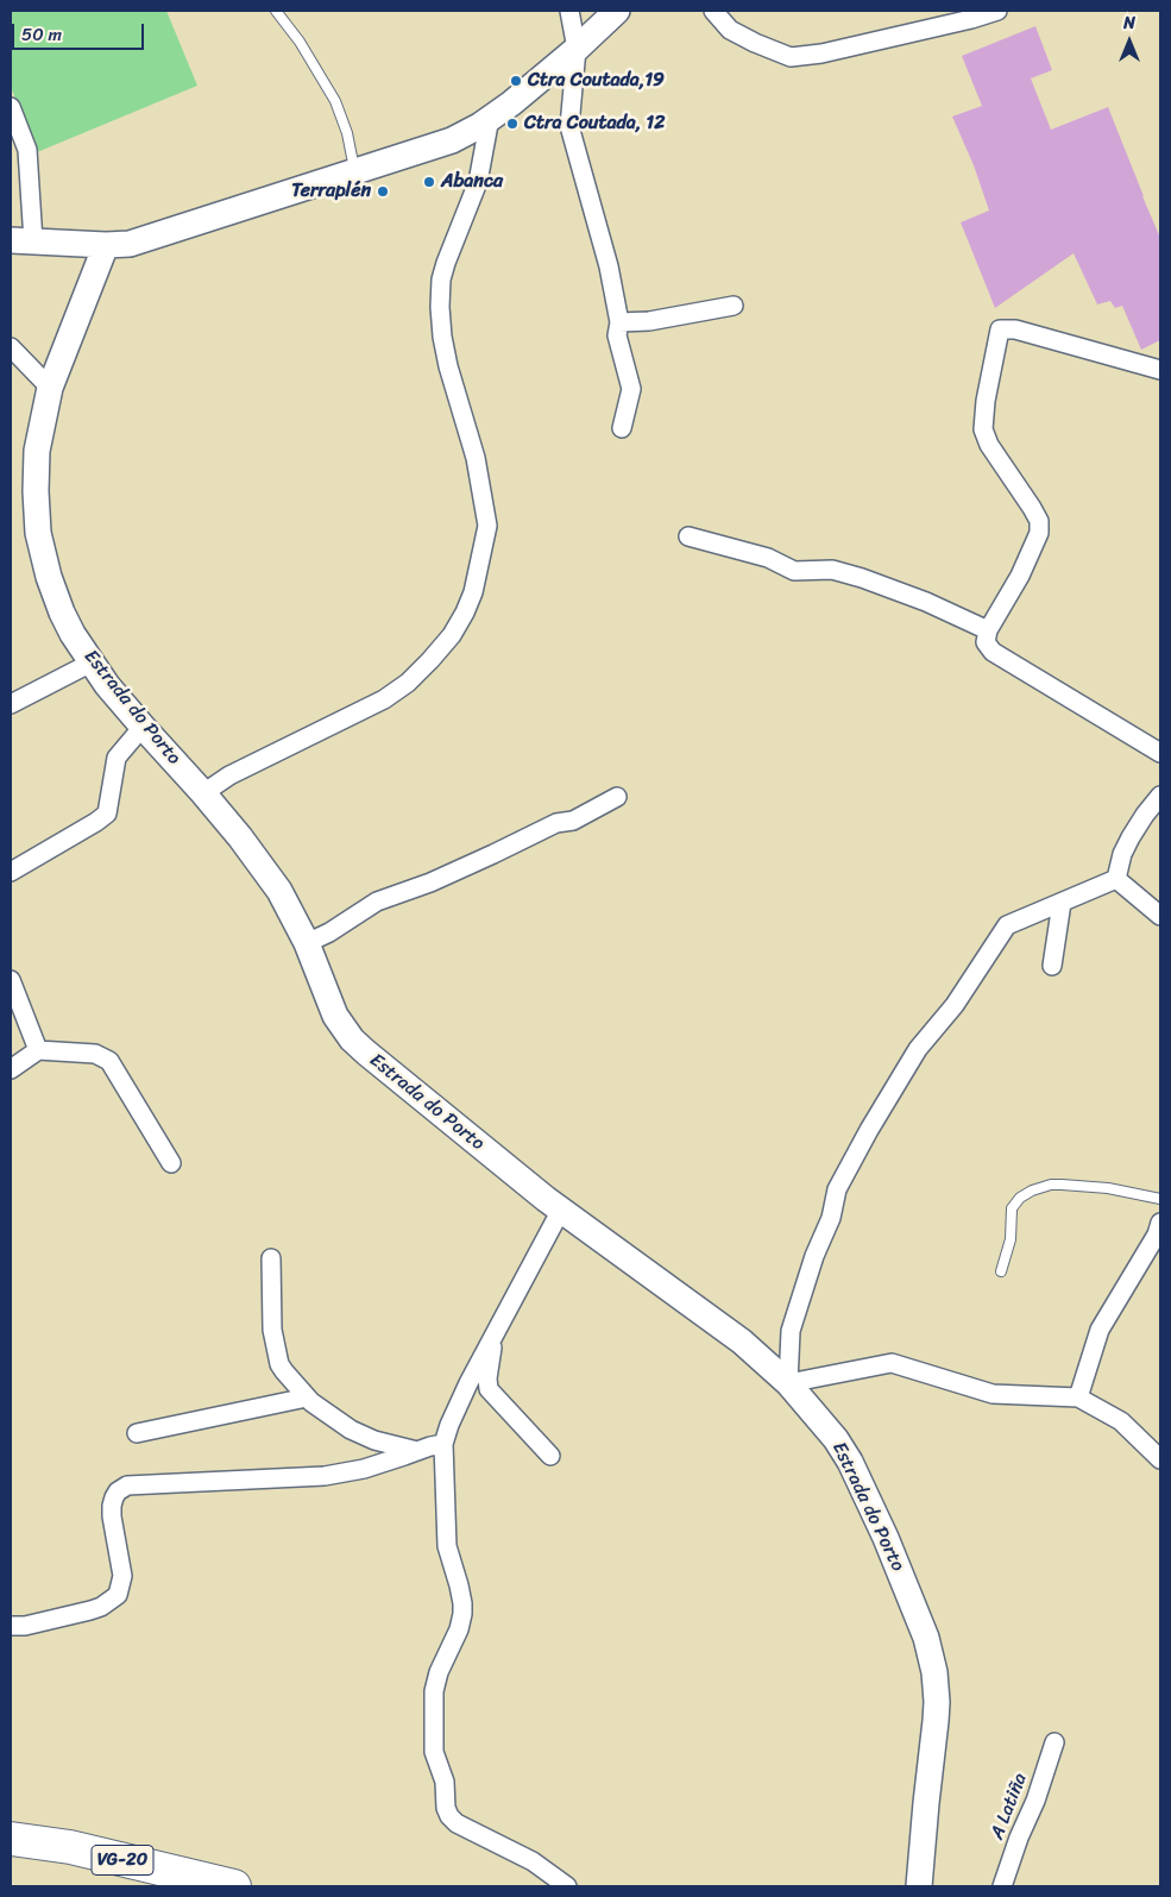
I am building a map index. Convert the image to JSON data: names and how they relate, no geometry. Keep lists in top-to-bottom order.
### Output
{
  "streets": {
    "highway": ["VG-20"],
    "street": ["Estrada do Porto", "A Latiña"]
  },
  "places": [
    "Ctra Coutada,19",
    "Ctra Coutada, 12",
    "Abanca",
    "Terraplén"
  ],
  "scale_bar": "50 m",
  "north": "top"
}
